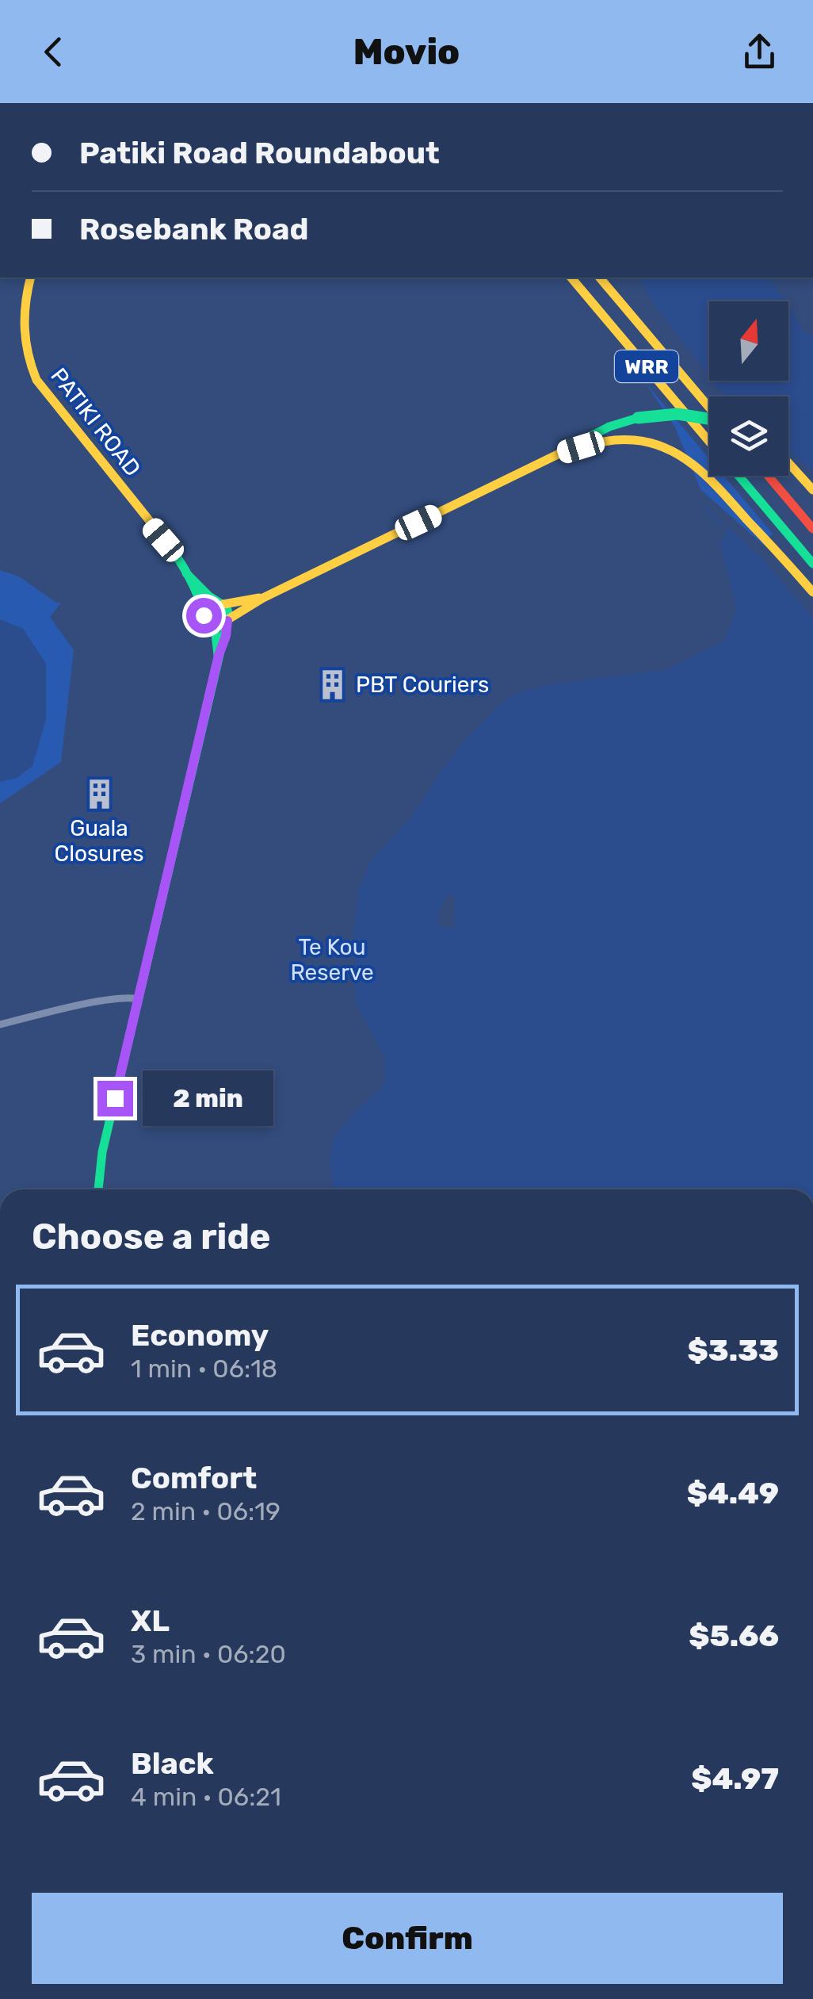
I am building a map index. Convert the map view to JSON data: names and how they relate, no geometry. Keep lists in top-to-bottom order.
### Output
{
  "streets": {
    "main road": ["WRR", "PATIKI ROAD"]
  },
  "parks": ["Te Kou Reserve"],
  "places": {
    "building": ["PBT Couriers", "Guala Closures"]
  },
  "north": "top",
  "page": {
    "header": "Movio",
    "banner": ["Patiki Road Roundabout", "Rosebank Road"],
    "bubble": "2 min",
    "heading": "Choose a ride",
    "list": [
      {
        "name": "Economy",
        "note": "1 min · 06:18",
        "value": "$3.33"
      },
      {
        "name": "Comfort",
        "note": "2 min · 06:19",
        "value": "$4.49"
      },
      {
        "name": "XL",
        "note": "3 min · 06:20",
        "value": "$5.66"
      },
      {
        "name": "Black",
        "note": "4 min · 06:21",
        "value": "$4.97"
      }
    ],
    "buttons": "Confirm"
  }
}
